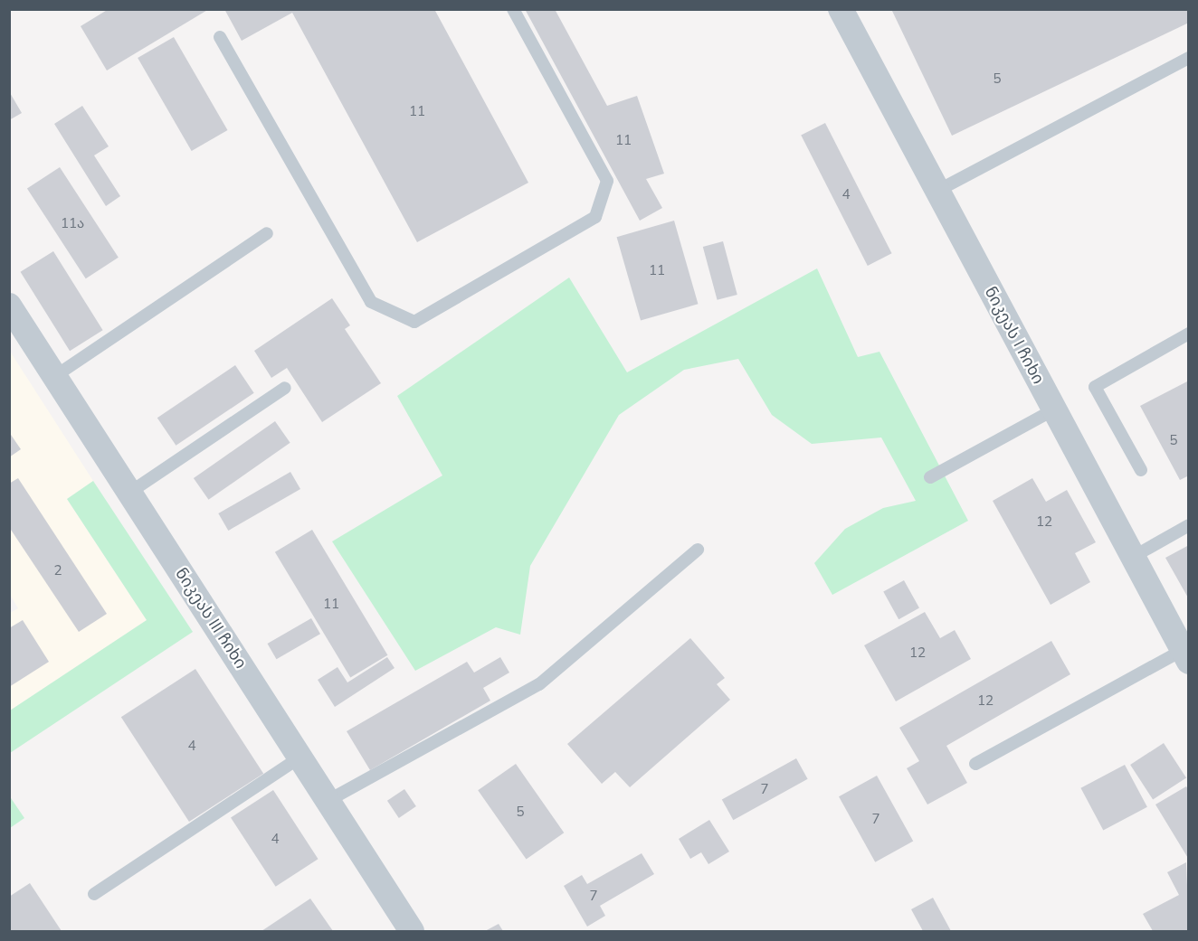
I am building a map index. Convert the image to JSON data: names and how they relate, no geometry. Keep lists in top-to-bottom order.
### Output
{
  "streets": {
    "street": ["ნიკეას I ჩიხი", "ნიკეას III ჩიხი"]
  },
  "house_numbers": [
    "5",
    "11",
    "11",
    "4",
    "11ა",
    "11",
    "5",
    "12",
    "2",
    "11",
    "12",
    "12",
    "4",
    "7",
    "5",
    "7",
    "4",
    "7"
  ]
}
